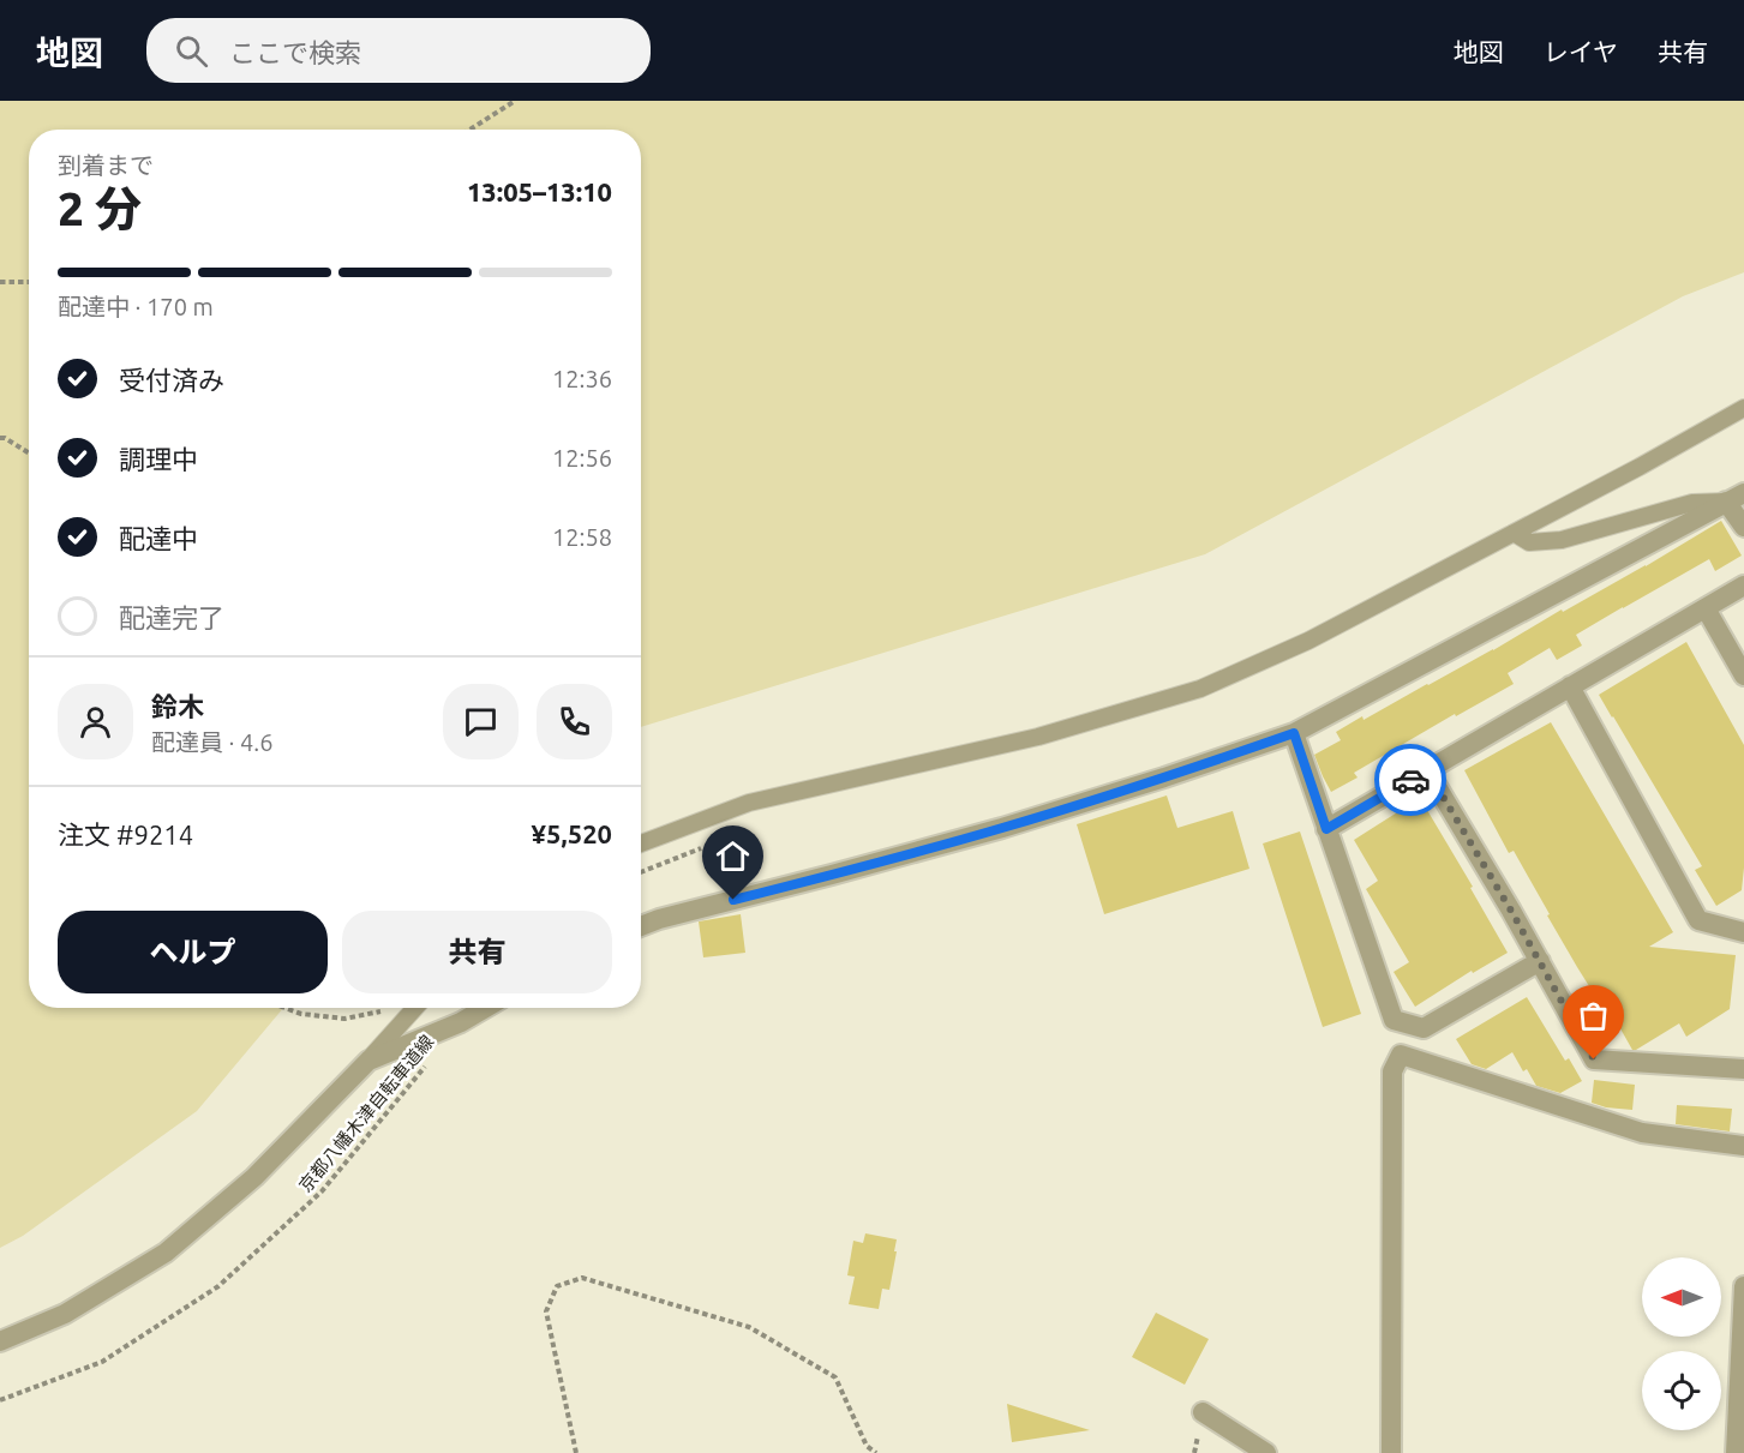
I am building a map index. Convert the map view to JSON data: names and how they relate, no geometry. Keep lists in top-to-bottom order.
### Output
{
  "streets": {
    "path": ["京都八幡木津自転車道線"]
  },
  "north": "left",
  "page": {
    "header": "地図",
    "search": "ここで検索",
    "nav": ["地図", "レイヤ", "共有"],
    "heading": ["2 分", "到着まで", "13:05–13:10"],
    "panel": [
      "鈴木",
      "配達員 · 4.6",
      "注文 #9214",
      "¥5,520"
    ],
    "bar": "配達中 · 170 m",
    "list": [
      ["受付済み", "12:36"],
      ["調理中", "12:56"],
      ["配達中", "12:58"],
      "配達完了"
    ],
    "buttons": ["ヘルプ", "共有"]
  }
}
